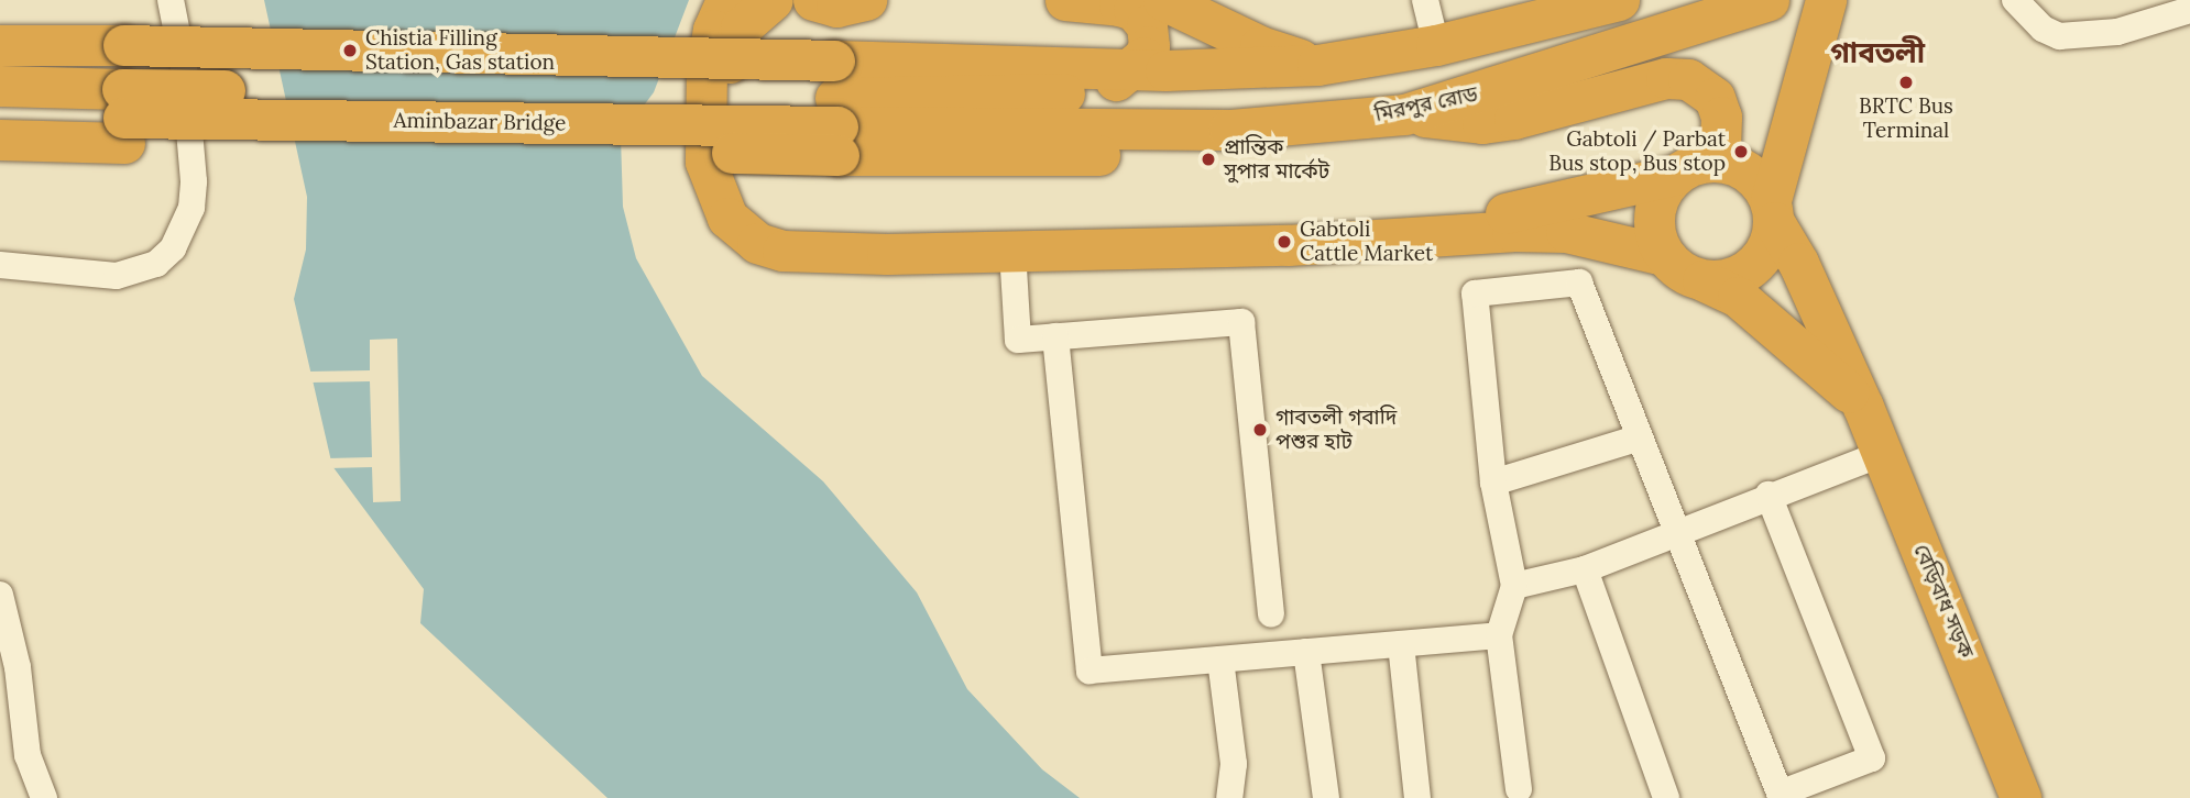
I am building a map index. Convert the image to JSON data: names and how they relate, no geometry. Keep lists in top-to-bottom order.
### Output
{
  "streets": {
    "highway": ["মিরপুর রোড", "Aminbazar Bridge", "বেড়িবাধ সড়ক"]
  },
  "crossings": [
    ["মিরপুর রোড", "Aminbazar Bridge"]
  ],
  "districts": ["গাবতলী"],
  "places": [
    "Chistia Filling Station, Gas station",
    "BRTC Bus Terminal",
    "Gabtoli / Parbat Bus stop, Bus stop",
    "প্রান্তিক সুপার মার্কেট",
    "Gabtoli Cattle Market",
    "গাবতলী গবাদি পশুর হাট"
  ]
}
